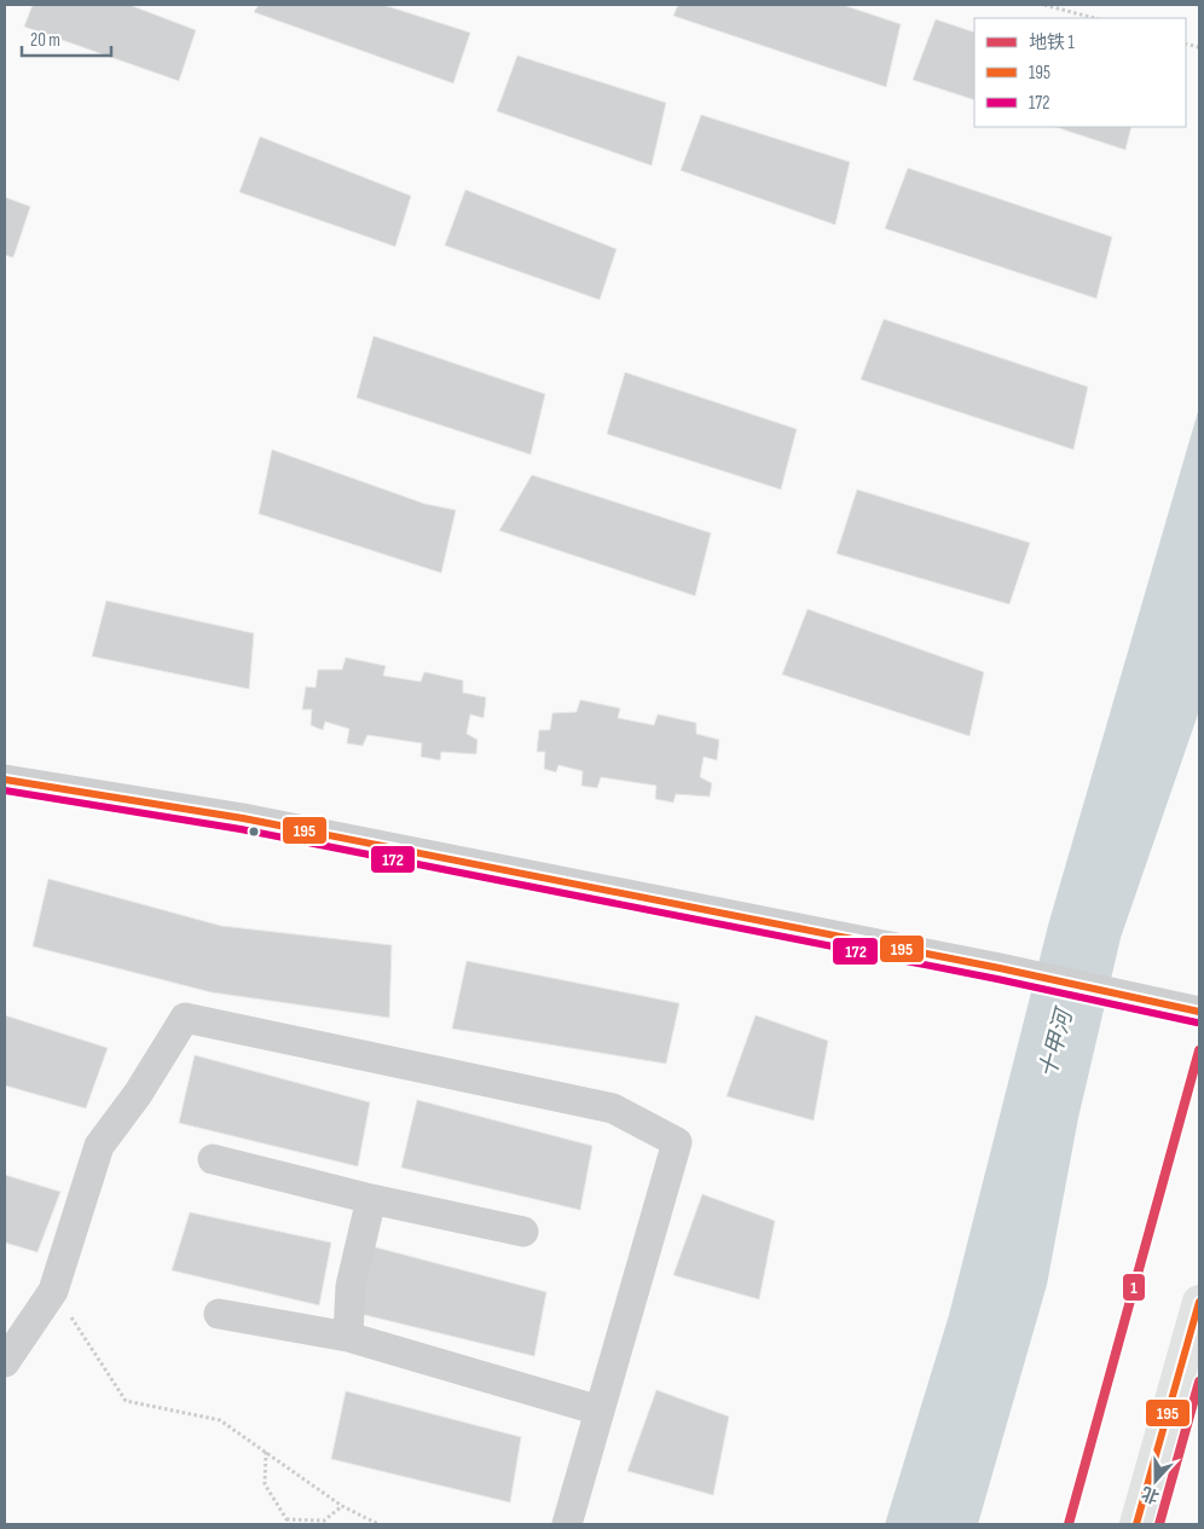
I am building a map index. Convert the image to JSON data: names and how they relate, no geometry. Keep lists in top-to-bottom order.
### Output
{
  "water": ["十甲河"],
  "lines": ["transit line 195", "transit line 172", "metro line 1"],
  "legend": ["地铁 1", "195", "172"],
  "scale_bar": "20 m",
  "north": "bottom"
}
